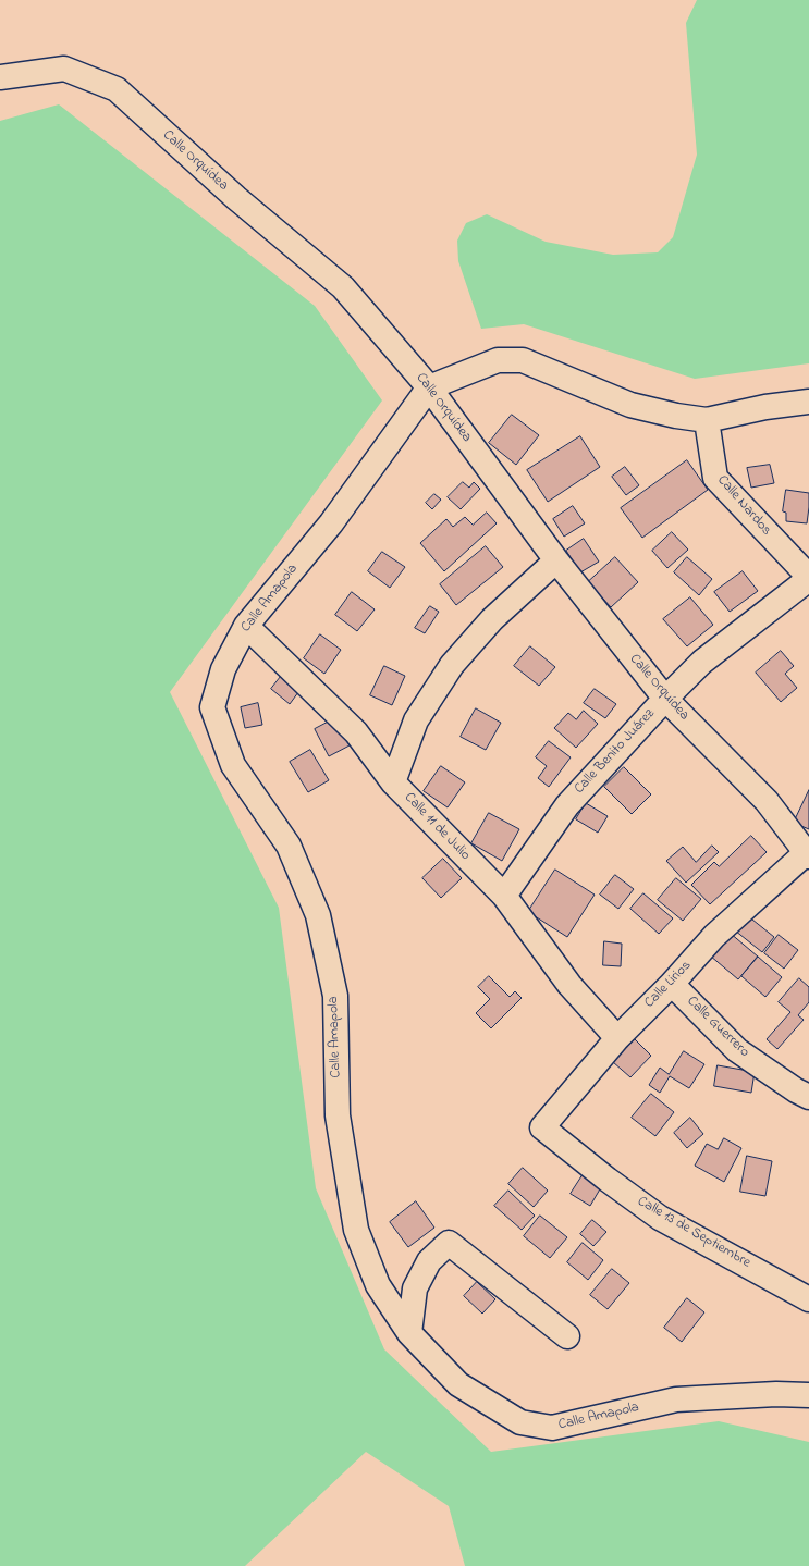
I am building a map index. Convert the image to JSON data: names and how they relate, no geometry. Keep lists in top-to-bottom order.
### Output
{
  "streets": {
    "street": [
      "Calle Orquídea",
      "Calle Nardos",
      "Calle Amapola",
      "Calle Benito Juárez",
      "Calle 11 de Julio",
      "Calle Lirios",
      "Calle Guerrero",
      "Calle 13 de Septiembre"
    ]
  },
  "crossings": [
    ["Calle Orquídea", "Calle Amapola"],
    ["Calle Orquídea", "Calle Benito Juárez"],
    ["Calle Orquídea", "Calle Lirios"],
    ["Calle Nardos", "Calle Benito Juárez"],
    ["Calle Amapola", "Calle 11 de Julio"],
    ["Calle Benito Juárez", "Calle 11 de Julio"],
    ["Calle 11 de Julio", "Calle Lirios"],
    ["Calle Lirios", "Calle Guerrero"],
    ["Calle Lirios", "Calle 13 de Septiembre"]
  ]
}
